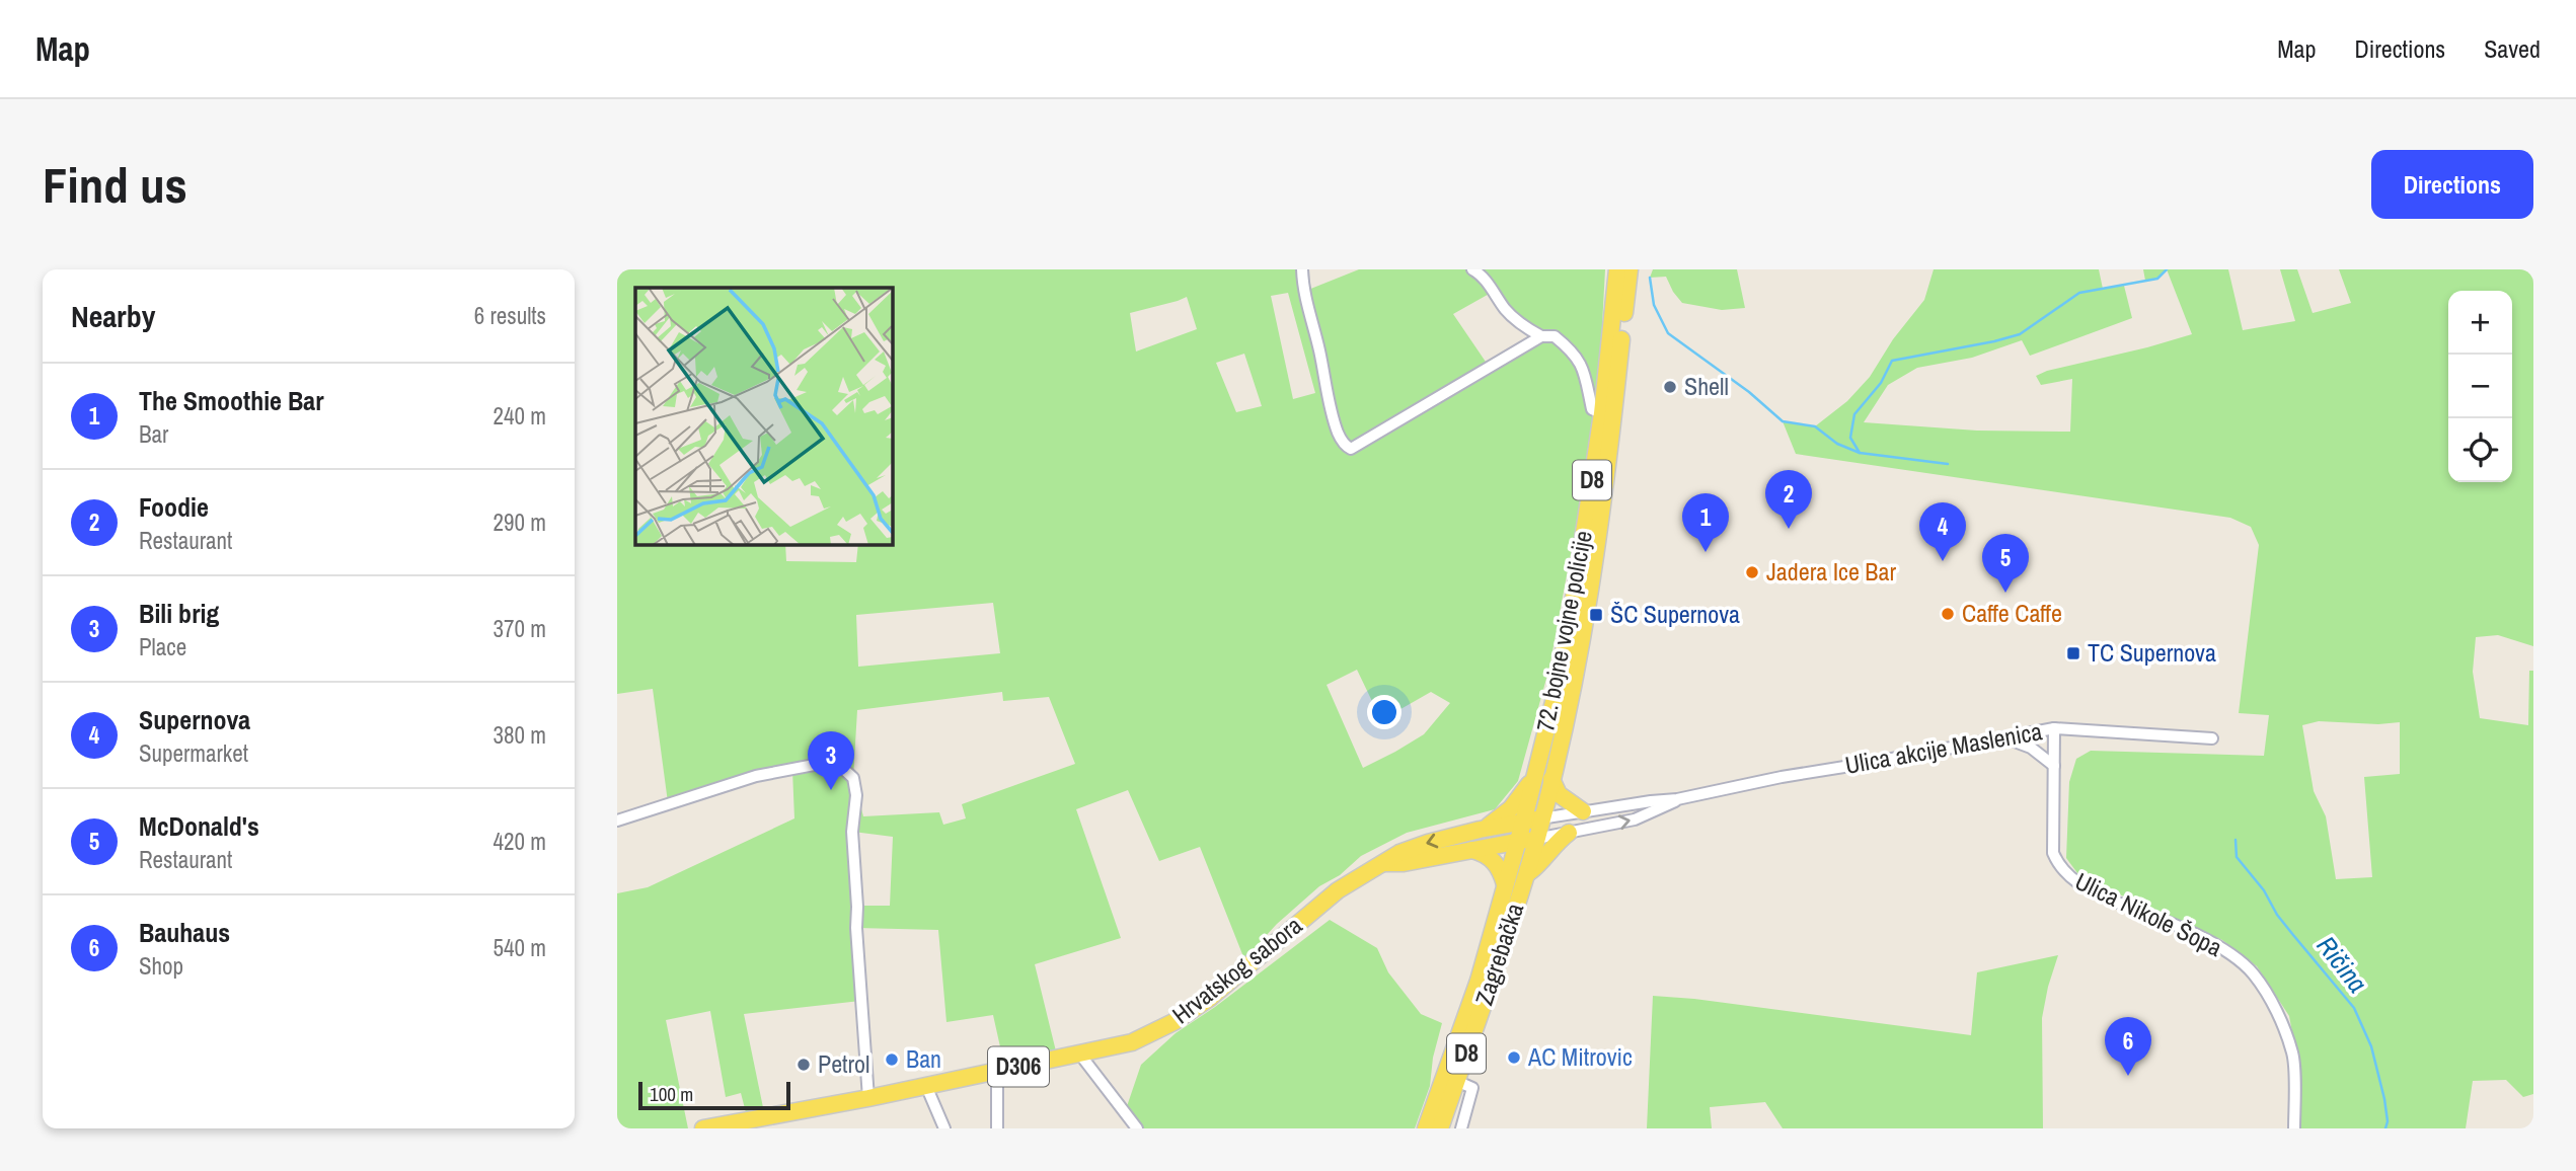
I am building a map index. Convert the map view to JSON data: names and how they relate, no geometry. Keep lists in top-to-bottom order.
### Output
{
  "streets": {
    "main road": [
      "D8",
      "72. bojne vojne policije",
      "Zagrebačka",
      "Hrvatskog sabora",
      "D306"
    ],
    "street": ["Ulica akcije Maslenica", "Ulica Nikole Šopa"]
  },
  "crossings": [
    ["72. bojne vojne policije", "Ulica akcije Maslenica"],
    ["72. bojne vojne policije", "Zagrebačka"],
    ["72. bojne vojne policije", "Hrvatskog sabora"],
    ["Ulica akcije Maslenica", "Ulica Nikole Šopa"],
    ["Ulica akcije Maslenica", "Zagrebačka"],
    ["Ulica akcije Maslenica", "Hrvatskog sabora"],
    ["Zagrebačka", "Hrvatskog sabora"]
  ],
  "water": ["Ričina"],
  "places": {
    "other": [
      "Shell",
      "Jadera Ice Bar",
      "Caffe Caffe",
      "AC Mitrovic",
      "Ban",
      "Petrol"
    ],
    "transit": ["ŠC Supernova", "TC Supernova"]
  },
  "scale_bar": "100 m",
  "page": {
    "header": "Map",
    "nav": ["Map", "Directions", "Saved"],
    "buttons": "Directions",
    "title": "Find us",
    "heading": ["Nearby", "6 results"],
    "map_buttons": ["+", "−"],
    "list": [
      {
        "mark": "1",
        "name": "The Smoothie Bar",
        "note": "Bar",
        "value": "240 m"
      },
      {
        "mark": "2",
        "name": "Foodie",
        "note": "Restaurant",
        "value": "290 m"
      },
      {
        "mark": "3",
        "name": "Bili brig",
        "note": "Place",
        "value": "370 m"
      },
      {
        "mark": "4",
        "name": "Supernova",
        "note": "Supermarket",
        "value": "380 m"
      },
      {
        "mark": "5",
        "name": "McDonald's",
        "note": "Restaurant",
        "value": "420 m"
      },
      {
        "mark": "6",
        "name": "Bauhaus",
        "note": "Shop",
        "value": "540 m"
      }
    ],
    "pins": [
      "2",
      "1",
      "4",
      "5",
      "3",
      "6"
    ],
    "scale": "100 m"
  }
}
